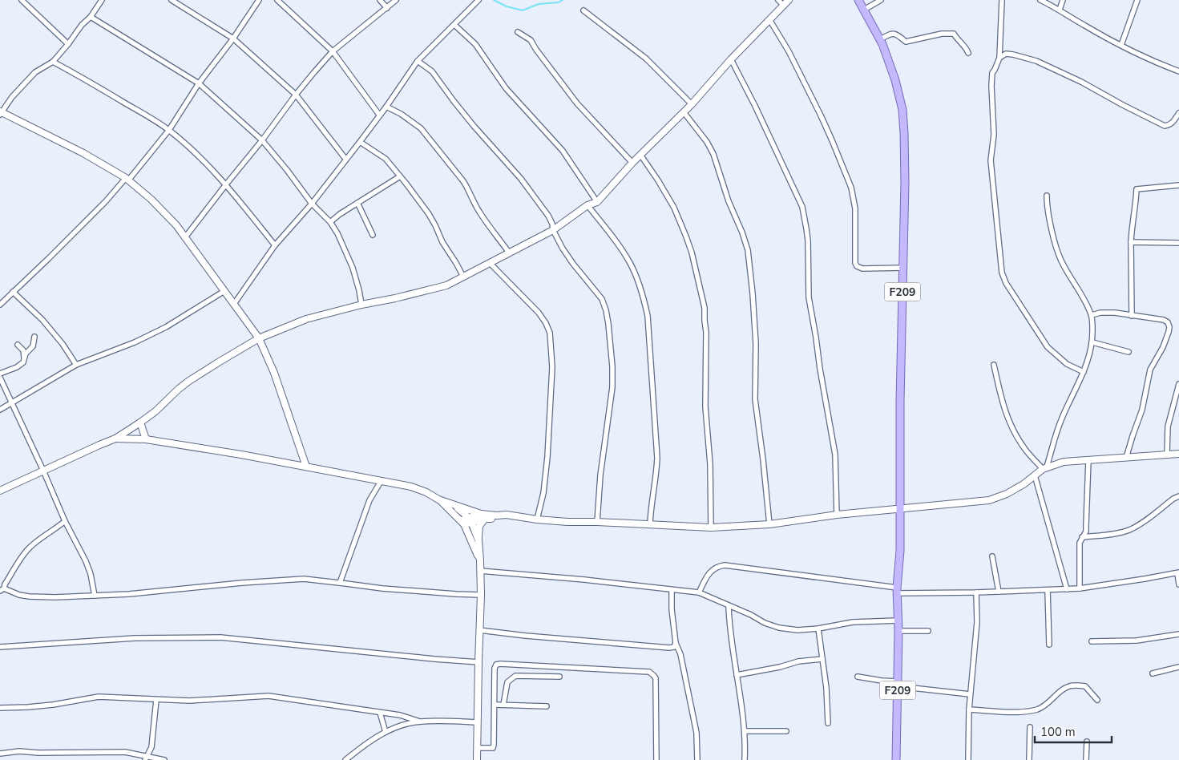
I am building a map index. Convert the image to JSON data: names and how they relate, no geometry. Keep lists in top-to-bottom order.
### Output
{
  "streets": {
    "main road": ["F209"]
  },
  "scale_bar": "100 m"
}
